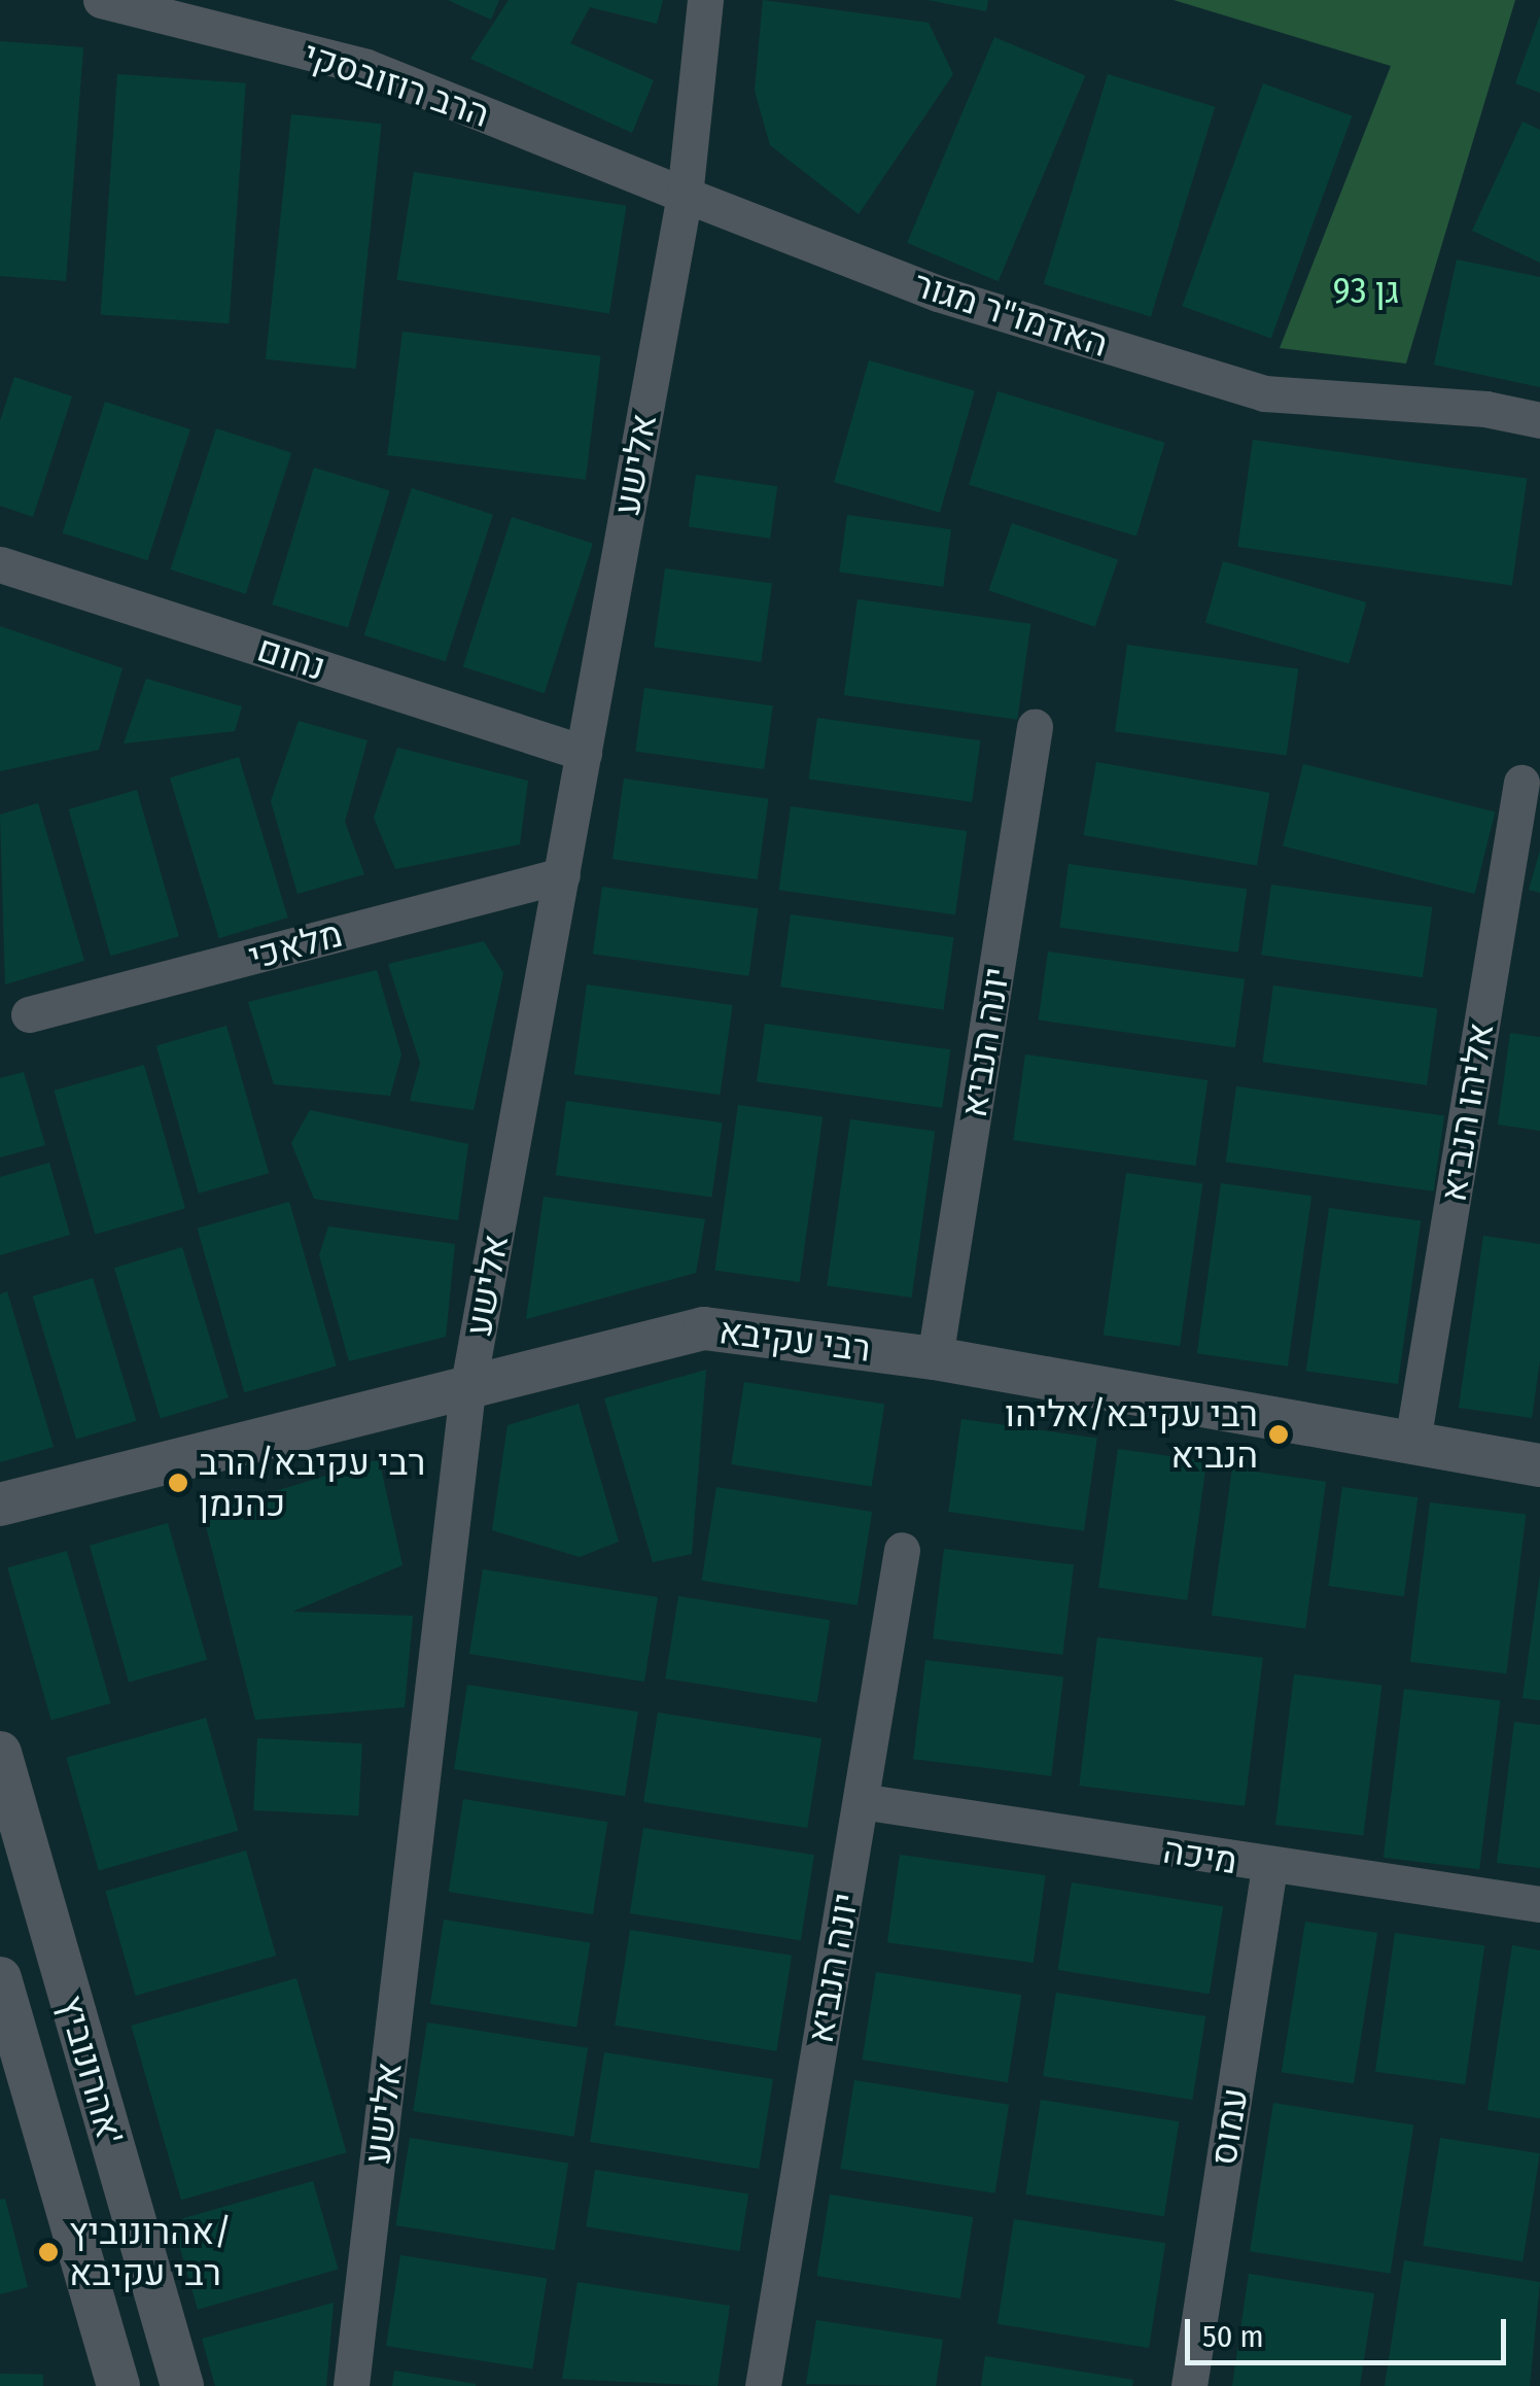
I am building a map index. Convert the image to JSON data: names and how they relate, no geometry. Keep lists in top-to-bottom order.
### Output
{
  "streets": {
    "street": [
      "הרב רוזובסקי",
      "האדמו\"ר מגור",
      "אלישע",
      "נחום",
      "מלאכי",
      "יונה הנביא",
      "אליהו הנביא",
      "רבי עקיבא",
      "מיכה",
      "אהרונוביץ'",
      "עמוס"
    ]
  },
  "crossings": [
    ["הרב רוזובסקי", "האדמו\"ר מגור"],
    ["הרב רוזובסקי", "אלישע"],
    ["האדמו\"ר מגור", "אלישע"],
    ["אלישע", "נחום"],
    ["אלישע", "מלאכי"],
    ["אלישע", "רבי עקיבא"],
    ["יונה הנביא", "רבי עקיבא"],
    ["יונה הנביא", "מיכה"],
    ["אליהו הנביא", "רבי עקיבא"],
    ["מיכה", "עמוס"]
  ],
  "parks": ["גן 93"],
  "places": ["רבי עקיבא/אליהו הנביא", "רבי עקיבא/הרב כהנמן", "אהרונוביץ/ רבי עקיבא"],
  "scale_bar": "50 m"
}
